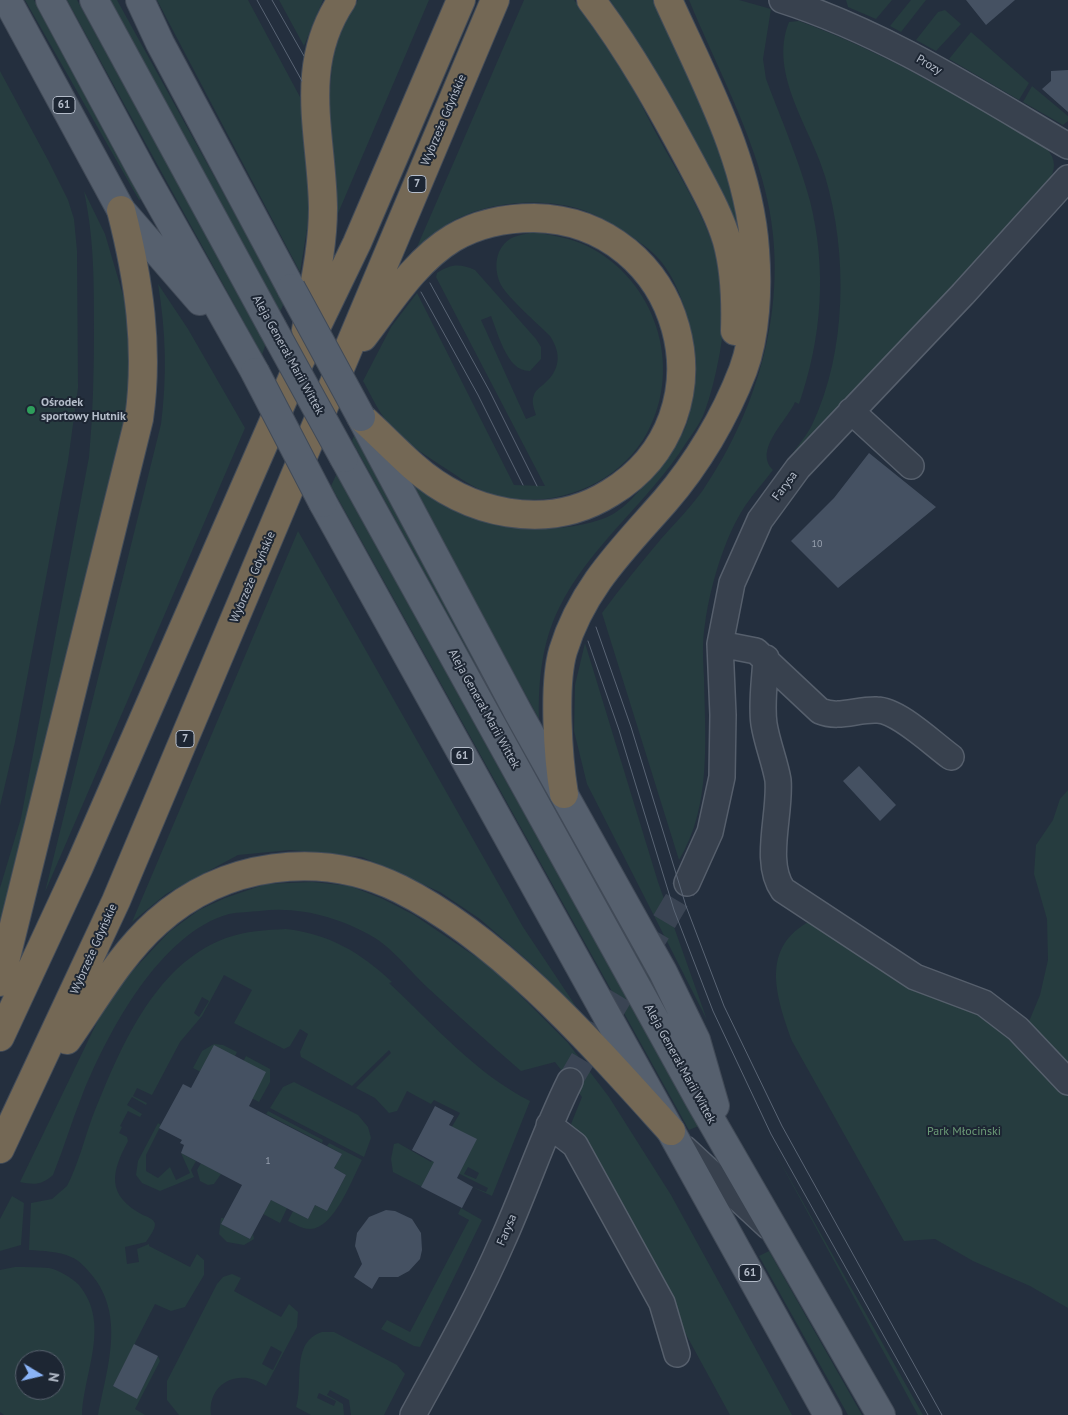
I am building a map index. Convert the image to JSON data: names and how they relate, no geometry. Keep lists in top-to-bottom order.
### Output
{
  "streets": {
    "highway": ["Wybrzeże Gdyńskie", "7"],
    "main road": ["61", "Aleja Generał Marii Wittek"],
    "street": ["Prozy", "Farysa"]
  },
  "parks": ["Park Młociński"],
  "places": ["Ośrodek sportowy Hutnik"],
  "house_numbers": ["10", "1"],
  "north": "right"
}
